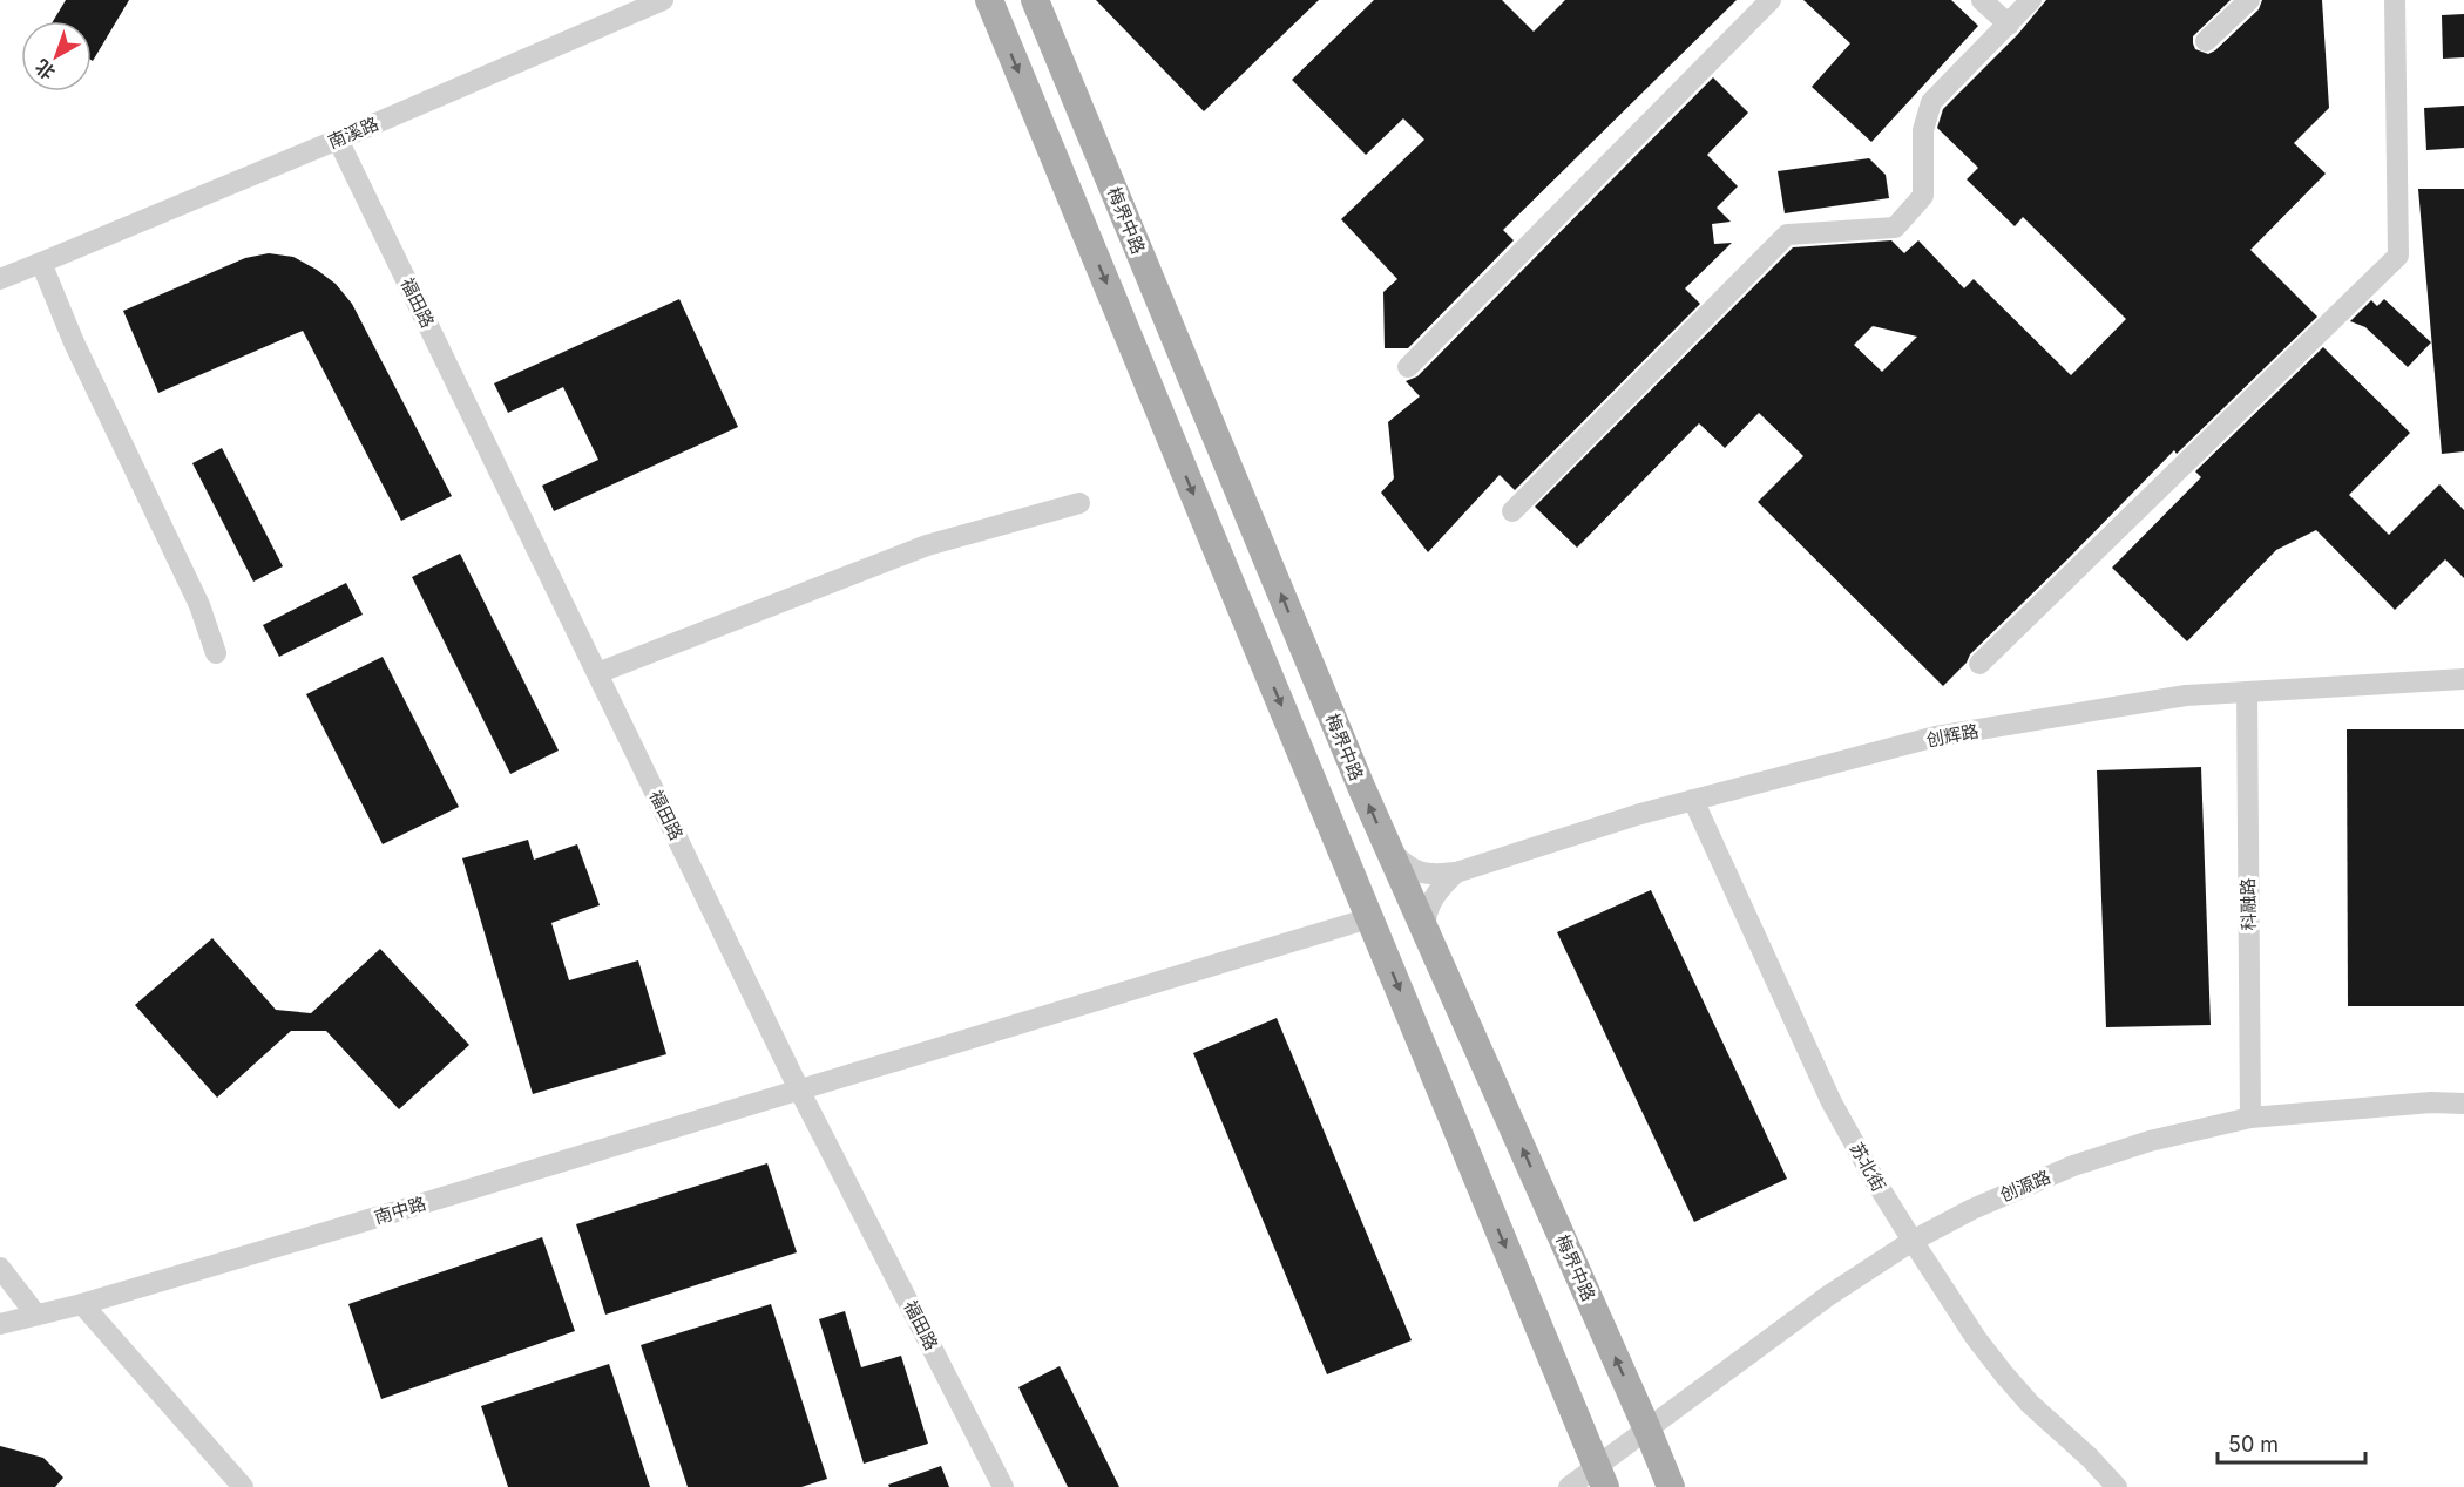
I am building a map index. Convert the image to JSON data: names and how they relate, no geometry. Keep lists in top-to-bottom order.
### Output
{
  "streets": {
    "main road": ["梅界中路"],
    "street": [
      "南溪路",
      "福田路",
      "创辉路",
      "科融路",
      "苏北街",
      "创源路",
      "南中路"
    ]
  },
  "crossings": [
    ["南溪路", "福田路"],
    ["梅界中路", "创源路"],
    ["福田路", "南中路"],
    ["创辉路", "科融路"],
    ["创辉路", "苏北街"],
    ["科融路", "创源路"],
    ["苏北街", "创源路"]
  ],
  "scale_bar": "50 m",
  "north": "bottom left"
}
